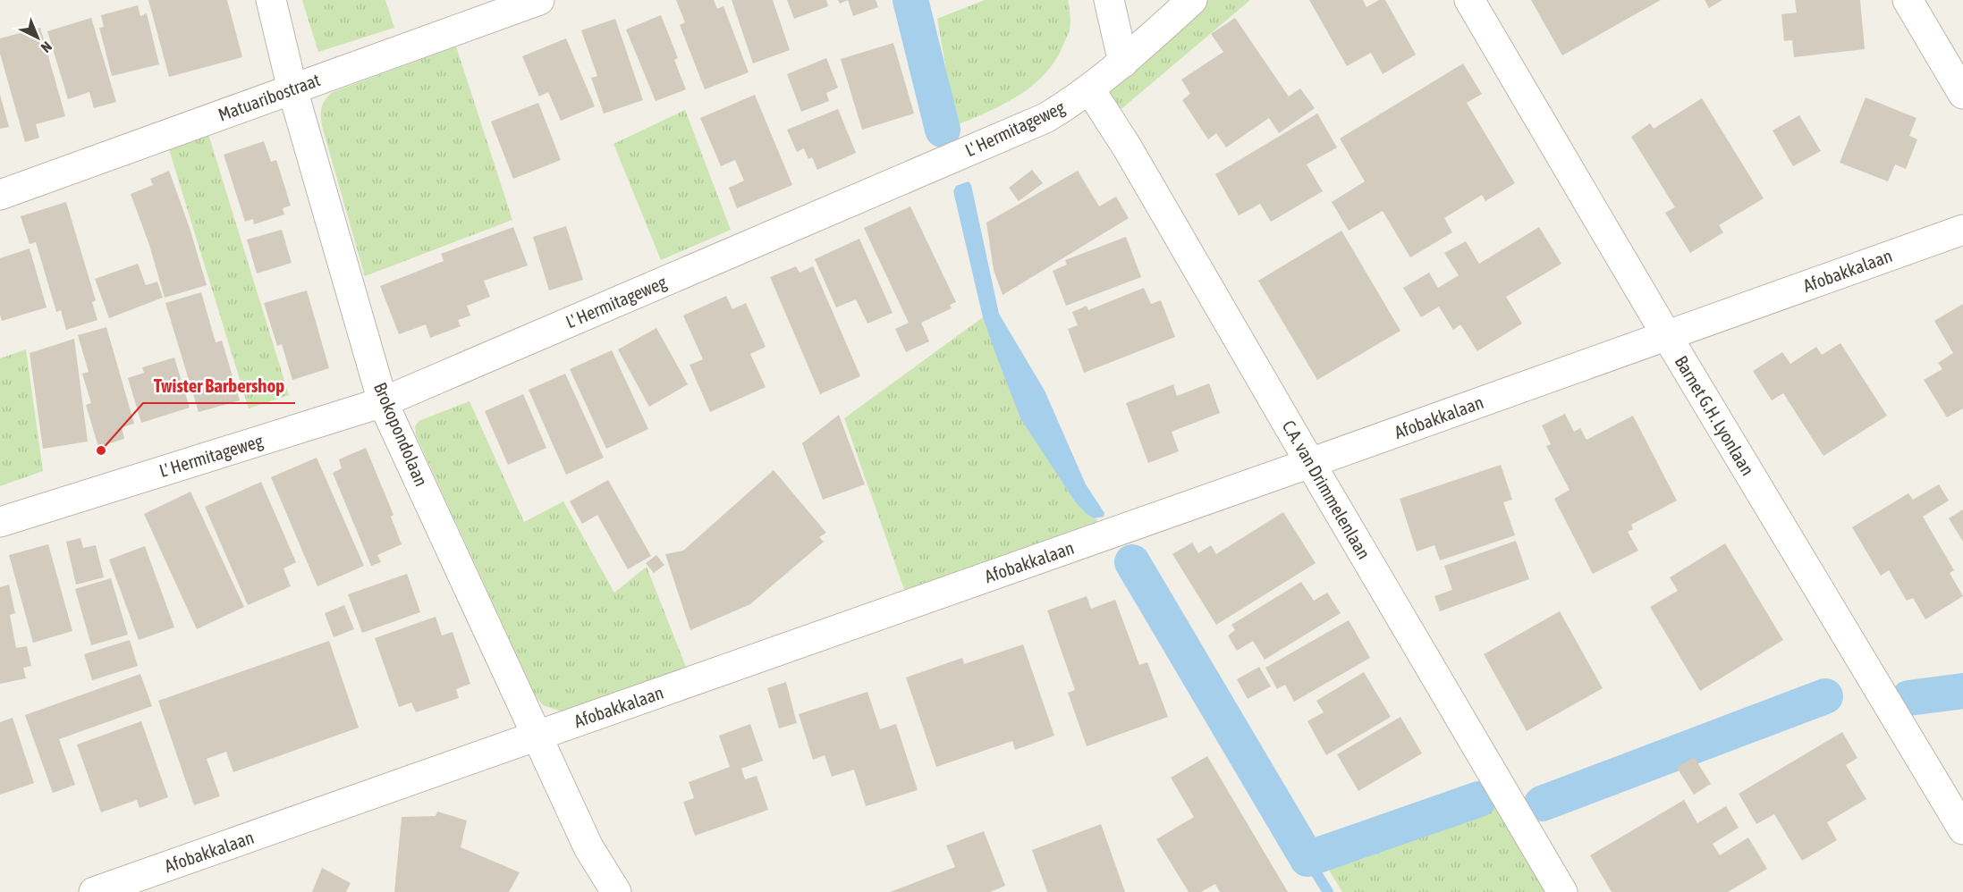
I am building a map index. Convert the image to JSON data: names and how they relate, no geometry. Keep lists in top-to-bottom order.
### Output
{
  "streets": {
    "street": [
      "Matuaribostraat",
      "L' Hermitageweg",
      "Afobakkalaan",
      "Barnet G.H. Lyonlaan",
      "Brokopondolaan",
      "C.A. van Drimmelenlaan"
    ]
  },
  "crossings": [
    ["Matuaribostraat", "Brokopondolaan"],
    ["L' Hermitageweg", "Brokopondolaan"],
    ["L' Hermitageweg", "C.A. van Drimmelenlaan"],
    ["Afobakkalaan", "Barnet G.H. Lyonlaan"],
    ["Afobakkalaan", "Brokopondolaan"],
    ["Afobakkalaan", "C.A. van Drimmelenlaan"]
  ],
  "places": ["Twister Barbershop"],
  "north": "bottom right"
}
